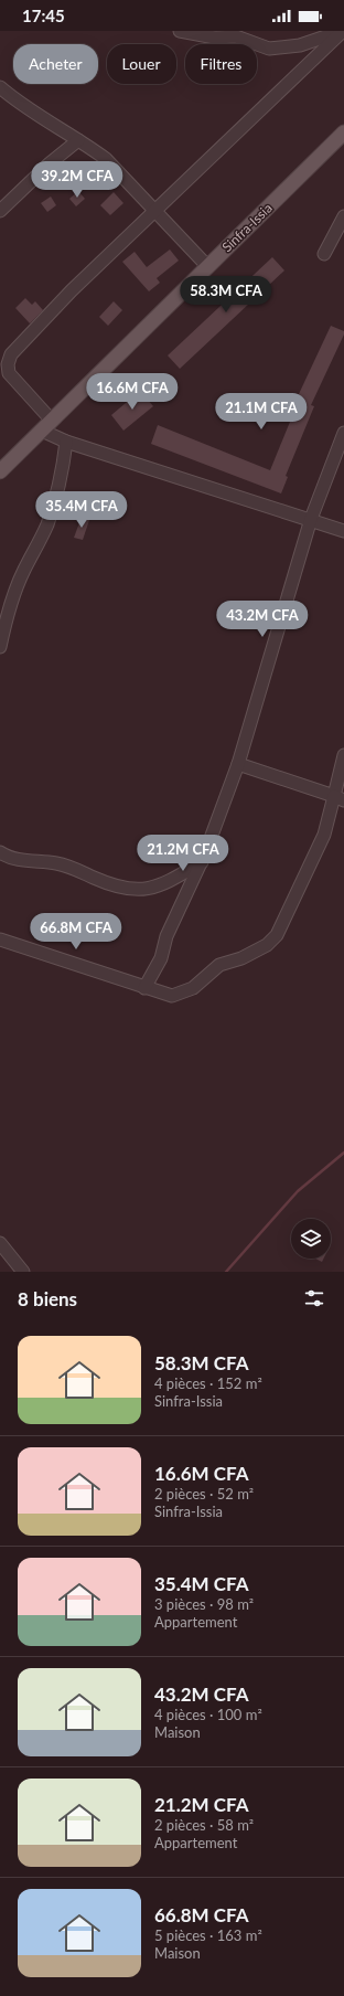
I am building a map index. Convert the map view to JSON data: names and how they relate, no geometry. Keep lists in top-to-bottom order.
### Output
{
  "streets": {
    "main road": ["Sinfra-Issia"]
  },
  "page": {
    "status": "17:45",
    "chip": ["Acheter", "Louer", "Filtres"],
    "price": [
      "39.2M CFA",
      "58.3M CFA",
      "16.6M CFA",
      "21.1M CFA",
      "35.4M CFA",
      "43.2M CFA",
      "21.2M CFA",
      "66.8M CFA"
    ],
    "heading": "8 biens",
    "list": [
      {
        "name": "58.3M CFA",
        "note": "4 pièces · 152 m² · Sinfra-Issia"
      },
      {
        "name": "16.6M CFA",
        "note": "2 pièces · 52 m² · Sinfra-Issia"
      },
      {
        "name": "35.4M CFA",
        "note": "3 pièces · 98 m² · Appartement"
      },
      {
        "name": "43.2M CFA",
        "note": "4 pièces · 100 m² · Maison"
      },
      {
        "name": "21.2M CFA",
        "note": "2 pièces · 58 m² · Appartement"
      },
      {
        "name": "66.8M CFA",
        "note": "5 pièces · 163 m² · Maison"
      }
    ]
  }
}
